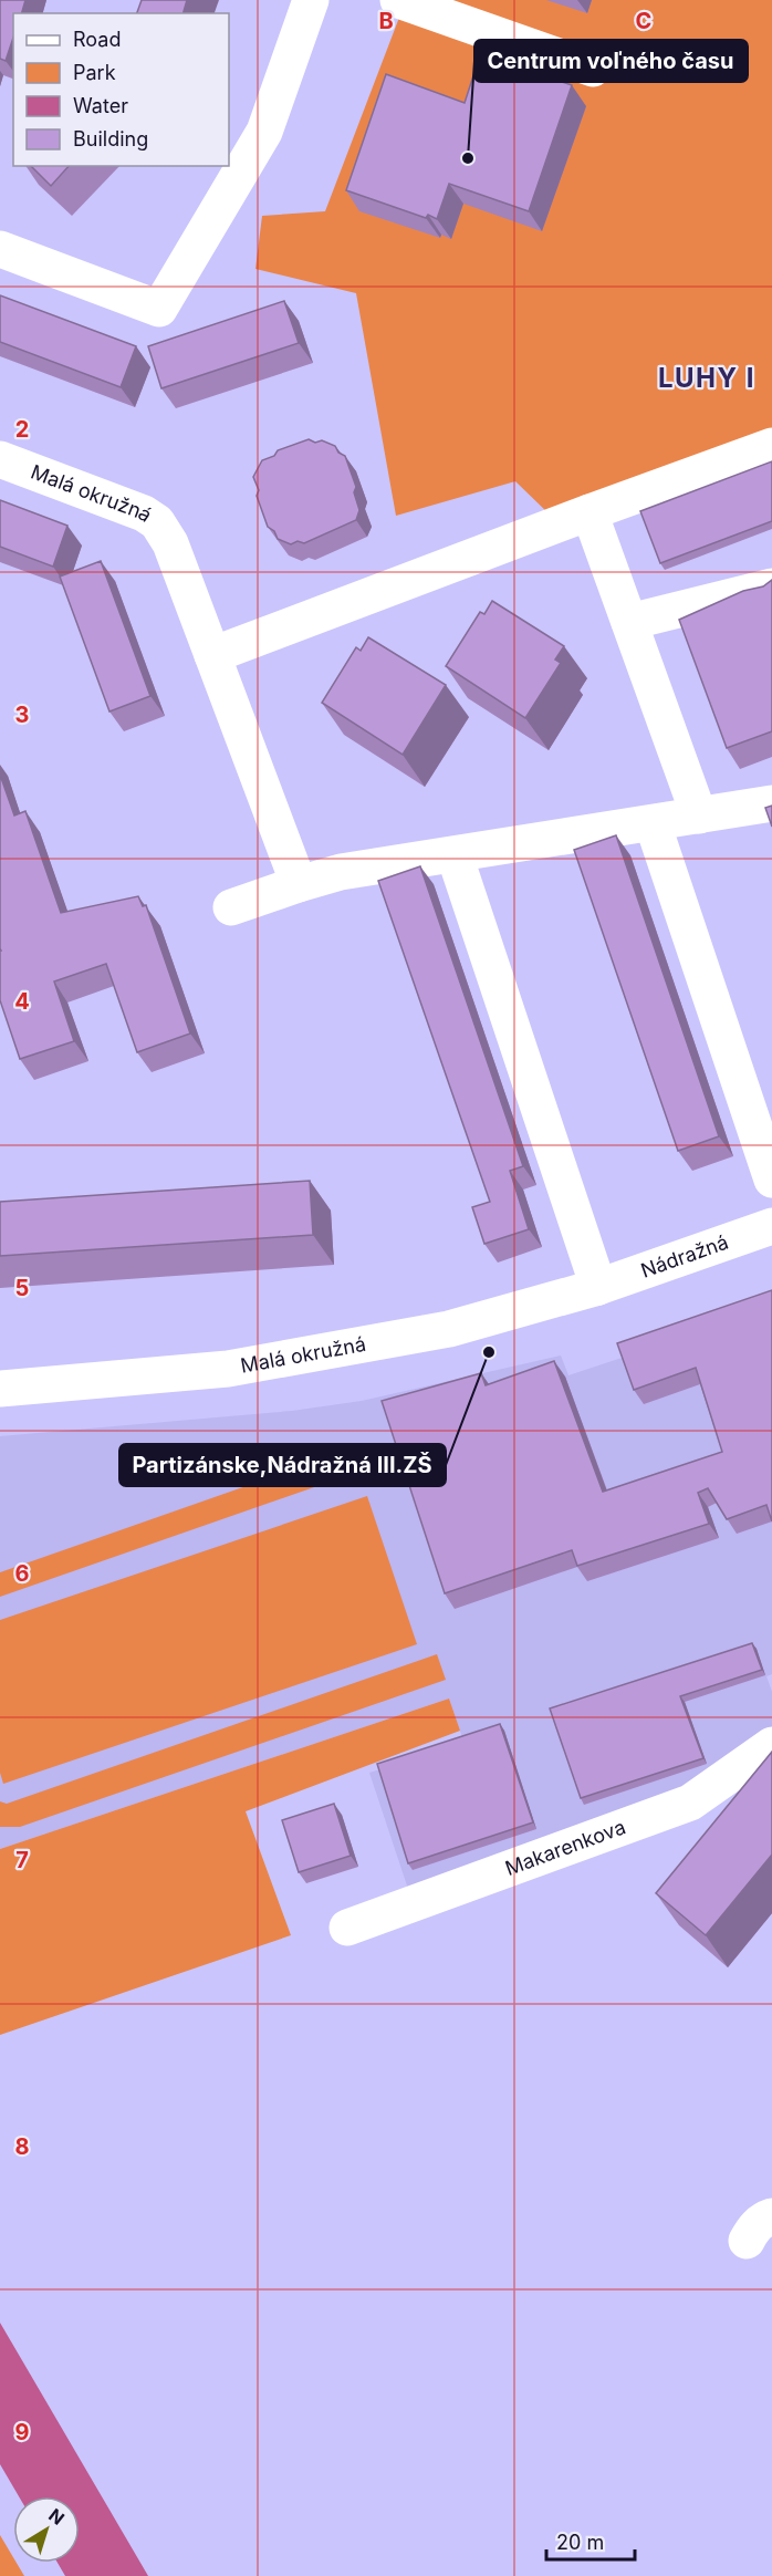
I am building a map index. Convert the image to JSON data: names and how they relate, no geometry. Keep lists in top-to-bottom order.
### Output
{
  "streets": {
    "street": ["Malá okružná", "Nádražná", "Makarenkova"]
  },
  "crossings": [
    ["Malá okružná", "Nádražná"]
  ],
  "districts": ["LUHY I"],
  "places": ["Centrum voľného času", "Partizánske,Nádražná III.ZŠ"],
  "legend": [
    "Road",
    "Park",
    "Water",
    "Building"
  ],
  "scale_bar": "20 m",
  "north": "top right",
  "grid": {
    "columns": ["B", "C"],
    "rows": [
      "2",
      "3",
      "4",
      "5",
      "6",
      "7",
      "8",
      "9"
    ]
  }
}
